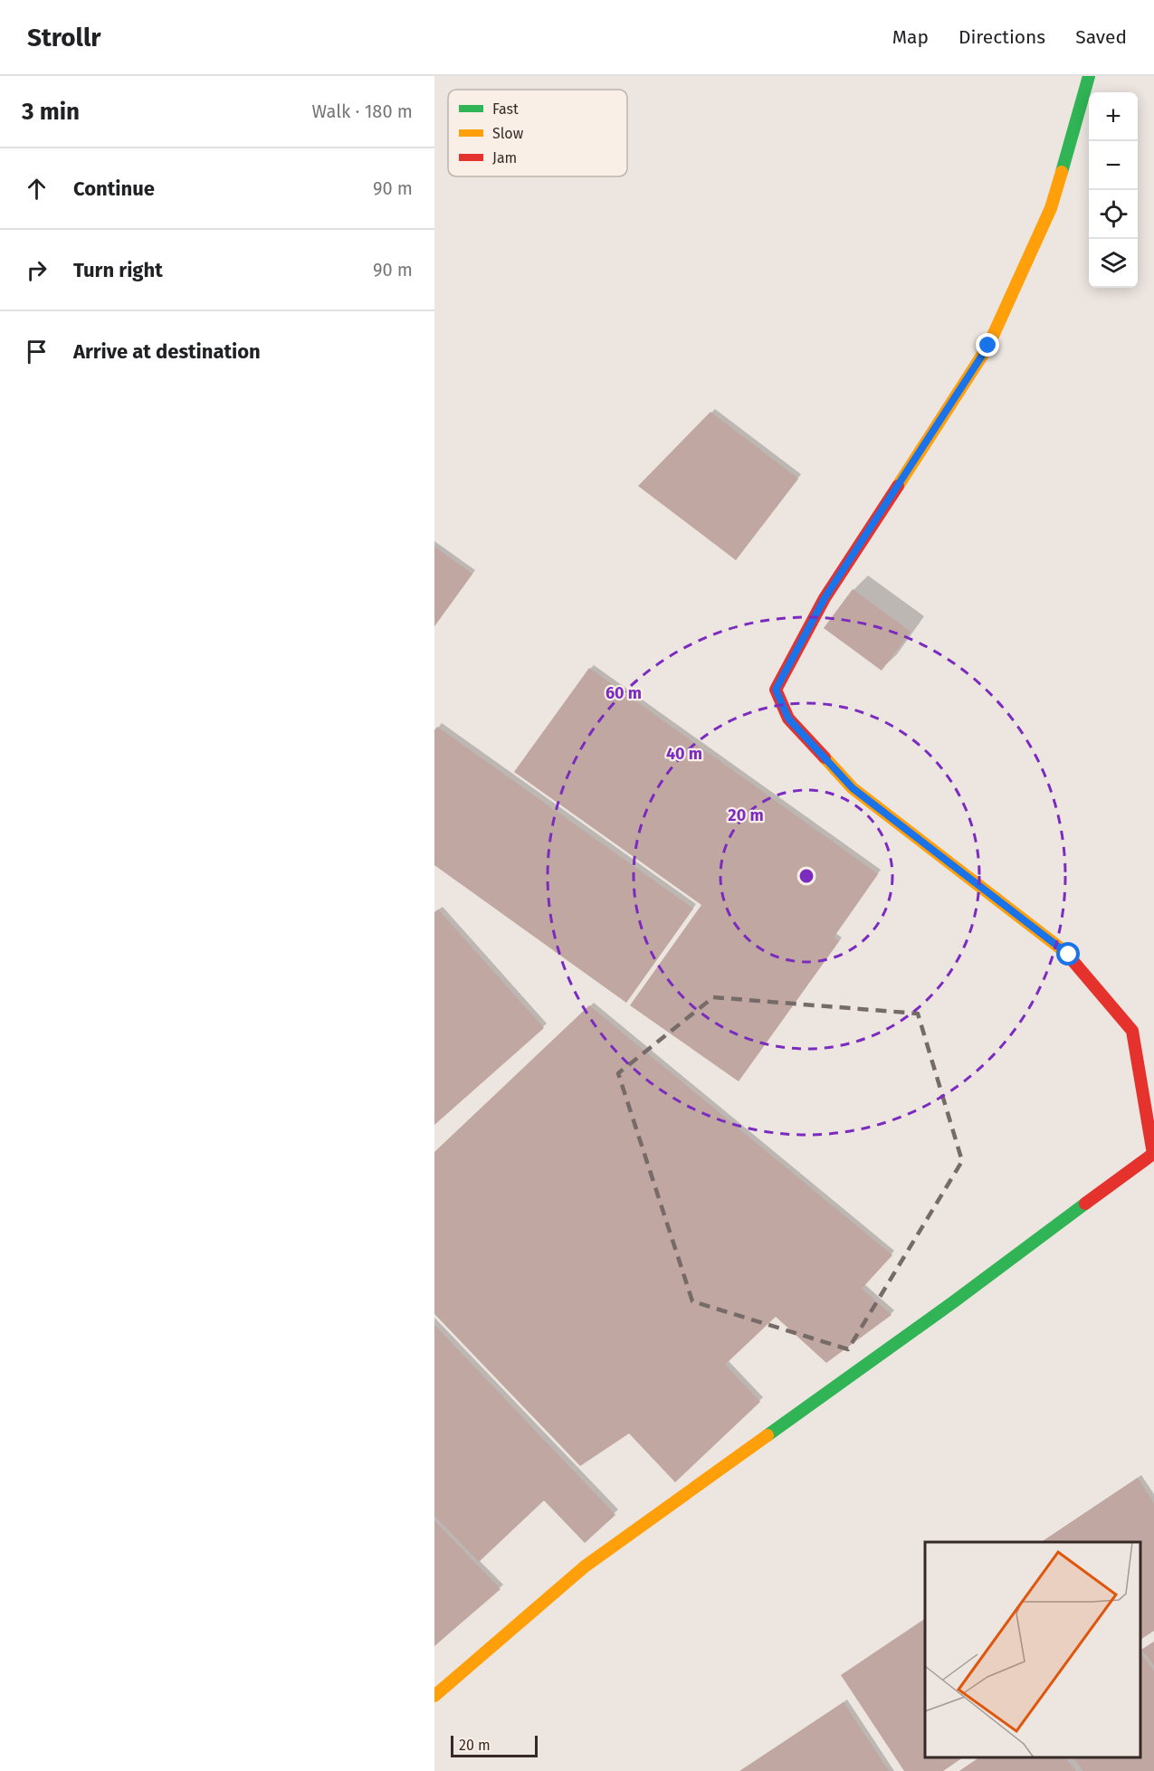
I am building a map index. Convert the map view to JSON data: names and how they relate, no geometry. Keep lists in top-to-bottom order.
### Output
{
  "legend": ["Fast", "Slow", "Jam"],
  "scale_bar": "20 m",
  "page": {
    "header": "Strollr",
    "nav": ["Map", "Directions", "Saved"],
    "heading": ["3 min", "Walk · 180 m"],
    "map_buttons": ["+", "−"],
    "list": [
      ["Continue", "90 m"],
      ["Turn right", "90 m"],
      "Arrive at destination"
    ],
    "scale": "20 m"
  },
  "rings": ["60 m", "40 m", "20 m"]
}
